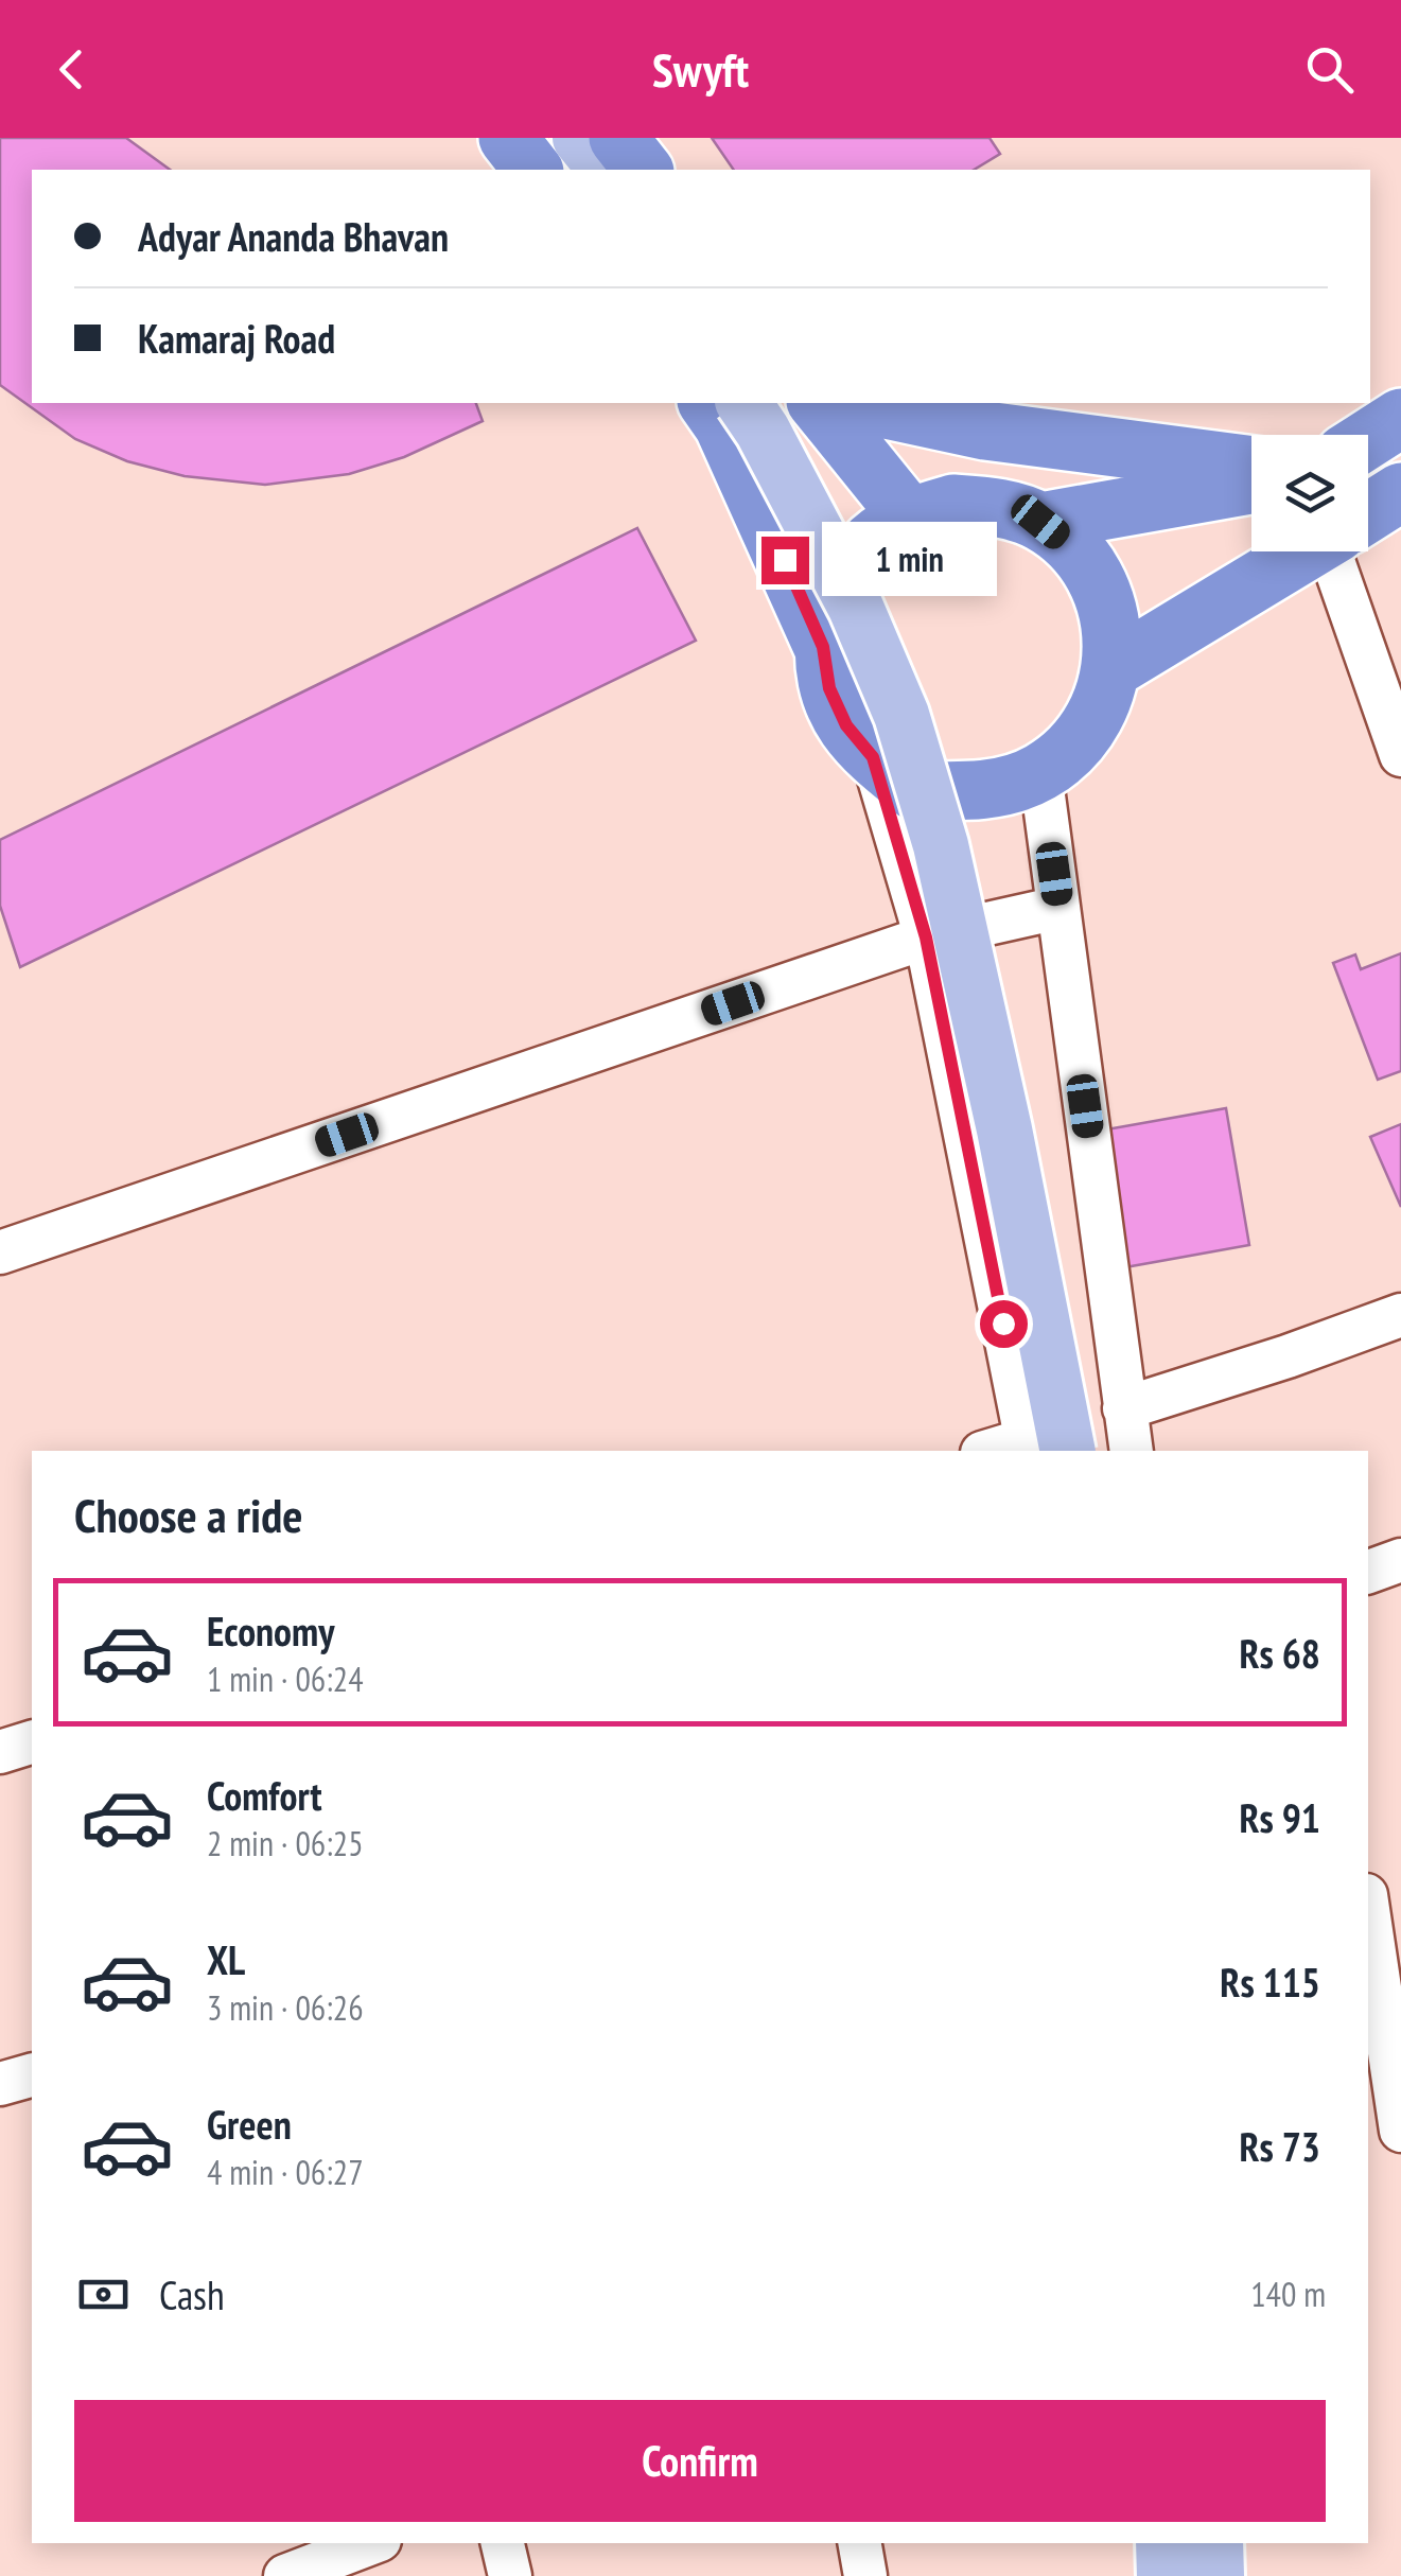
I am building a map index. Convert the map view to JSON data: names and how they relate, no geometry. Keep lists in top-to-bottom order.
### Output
{
  "page": {
    "header": "Swyft",
    "banner": ["Adyar Ananda Bhavan", "Kamaraj Road"],
    "bubble": "1 min",
    "heading": "Choose a ride",
    "list": [
      {
        "name": "Economy",
        "note": "1 min · 06:24",
        "value": "Rs 68"
      },
      {
        "name": "Comfort",
        "note": "2 min · 06:25",
        "value": "Rs 91"
      },
      {
        "name": "XL",
        "note": "3 min · 06:26",
        "value": "Rs 115"
      },
      {
        "name": "Green",
        "note": "4 min · 06:27",
        "value": "Rs 73"
      }
    ],
    "pay": ["Cash", "140 m"],
    "buttons": "Confirm"
  }
}
